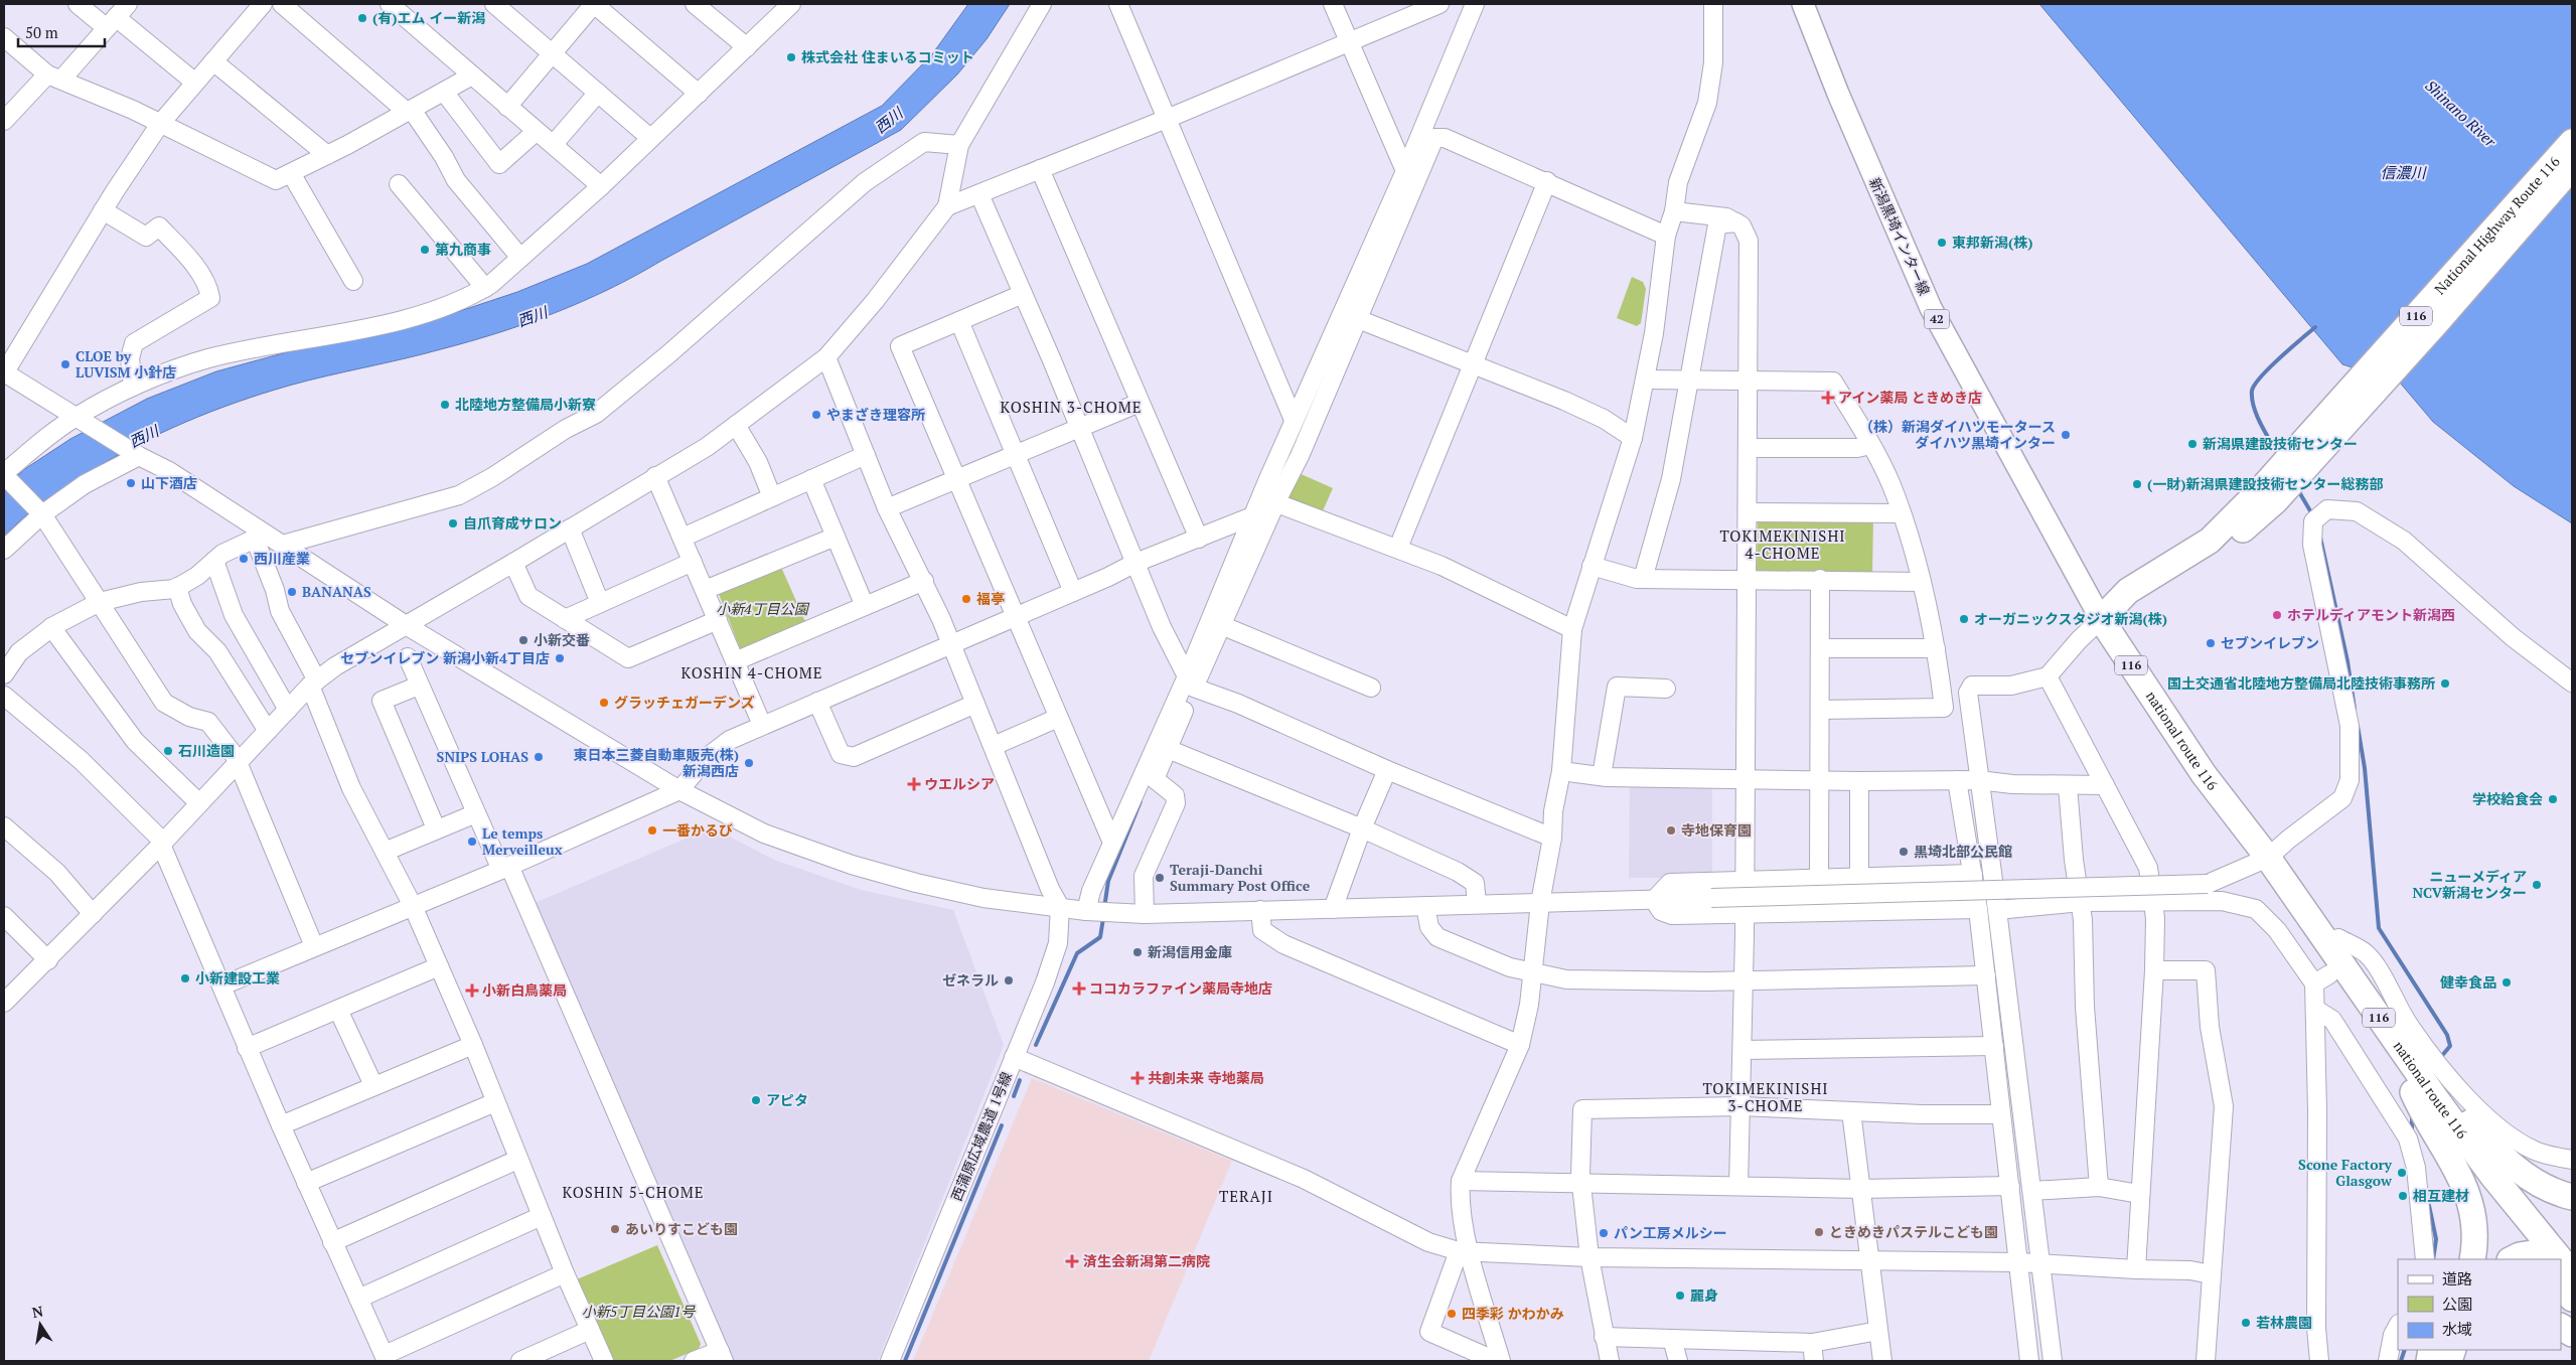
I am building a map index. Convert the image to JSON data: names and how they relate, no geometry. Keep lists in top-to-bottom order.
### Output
{
  "streets": {
    "highway": ["National Highway Route 116", "116", "national route 116"],
    "main road": ["新潟黒埼インター線", "42"],
    "street": ["西蒲原広域農道 1号線"]
  },
  "crossings": [
    ["National Highway Route 116", "116"],
    ["新潟黒埼インター線", "116"],
    ["新潟黒埼インター線", "national route 116"],
    ["116", "national route 116"]
  ],
  "districts": [
    "KOSHIN 3-CHOME",
    "TOKIMEKINISHI 4-CHOME",
    "KOSHIN 4-CHOME",
    "TOKIMEKINISHI 3-CHOME",
    "KOSHIN 5-CHOME",
    "TERAJI"
  ],
  "water": ["Shinano River", "西川", "信濃川"],
  "parks": ["小新4丁目公園", "小新5丁目公園1号"],
  "places": {
    "other": [
      "(有)エム イー新潟",
      "株式会社 住まいるコミット",
      "東邦新潟(株)",
      "第九商事",
      "CLOE by LUVISM 小針店",
      "北陸地方整備局小新寮",
      "やまざき理容所",
      "（株）新潟ダイハツモータース ダイハツ黒埼インター",
      "新潟県建設技術センター",
      "山下酒店",
      "(一財)新潟県建設技術センター総務部",
      "自爪育成サロン",
      "西川産業",
      "BANANAS",
      "福亭",
      "ホテルディアモント新潟西",
      "オーガニックスタジオ新潟(株)",
      "小新交番",
      "セブンイレブン",
      "セブンイレブン 新潟小新4丁目店",
      "国土交通省北陸地方整備局北陸技術事務所",
      "グラッチェガーデンズ",
      "石川造園",
      "SNIPS LOHAS",
      "東日本三菱自動車販売(株) 新潟西店",
      "学校給食会",
      "一番かるび",
      "寺地保育園",
      "Le temps Merveilleux",
      "黒埼北部公民館",
      "Teraji-Danchi Summary Post Office",
      "ニューメディア NCV新潟センター",
      "新潟信用金庫",
      "小新建設工業",
      "ゼネラル",
      "健幸食品",
      "アピタ",
      "Scone Factory Glasgow",
      "相互建材",
      "あいりすこども園",
      "ときめきパステルこども園",
      "パン工房メルシー",
      "麗身",
      "四季彩 かわかみ",
      "若林農園"
    ],
    "health": [
      "アイン薬局 ときめき店",
      "ウエルシア",
      "ココカラファイン薬局寺地店",
      "小新白鳥薬局",
      "共創未来 寺地薬局",
      "済生会新潟第二病院"
    ]
  },
  "legend": ["道路", "公園", "水域"],
  "scale_bar": "50 m",
  "north": "top"
}
